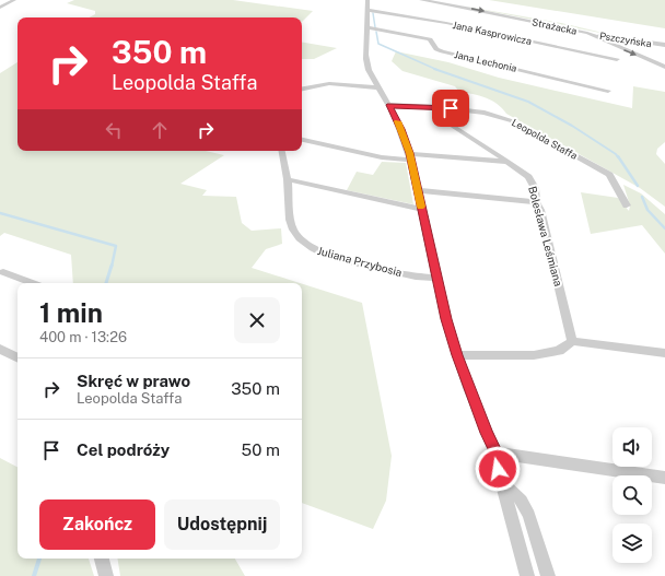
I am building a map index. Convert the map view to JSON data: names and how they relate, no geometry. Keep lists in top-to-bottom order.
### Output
{
  "streets": {
    "street": [
      "Strażacka",
      "Jana Kasprowicza",
      "Pszczyńska",
      "Jana Lechonia",
      "Leopolda Staffa",
      "Bolesława Leśmiana",
      "Juliana Przybosia"
    ]
  },
  "crossings": [
    ["Strażacka", "Pszczyńska"],
    ["Leopolda Staffa", "Bolesława Leśmiana"]
  ],
  "one_way": ["Strażacka"],
  "page": {
    "turn": ["350 m", "Leopolda Staffa"],
    "heading": ["1 min", "400 m · 13:26"],
    "list": [
      {
        "name": "Skręć w prawo",
        "note": "Leopolda Staffa",
        "value": "350 m"
      },
      {
        "name": "Cel podróży",
        "value": "50 m"
      }
    ],
    "buttons": ["Zakończ", "Udostępnij"]
  }
}
